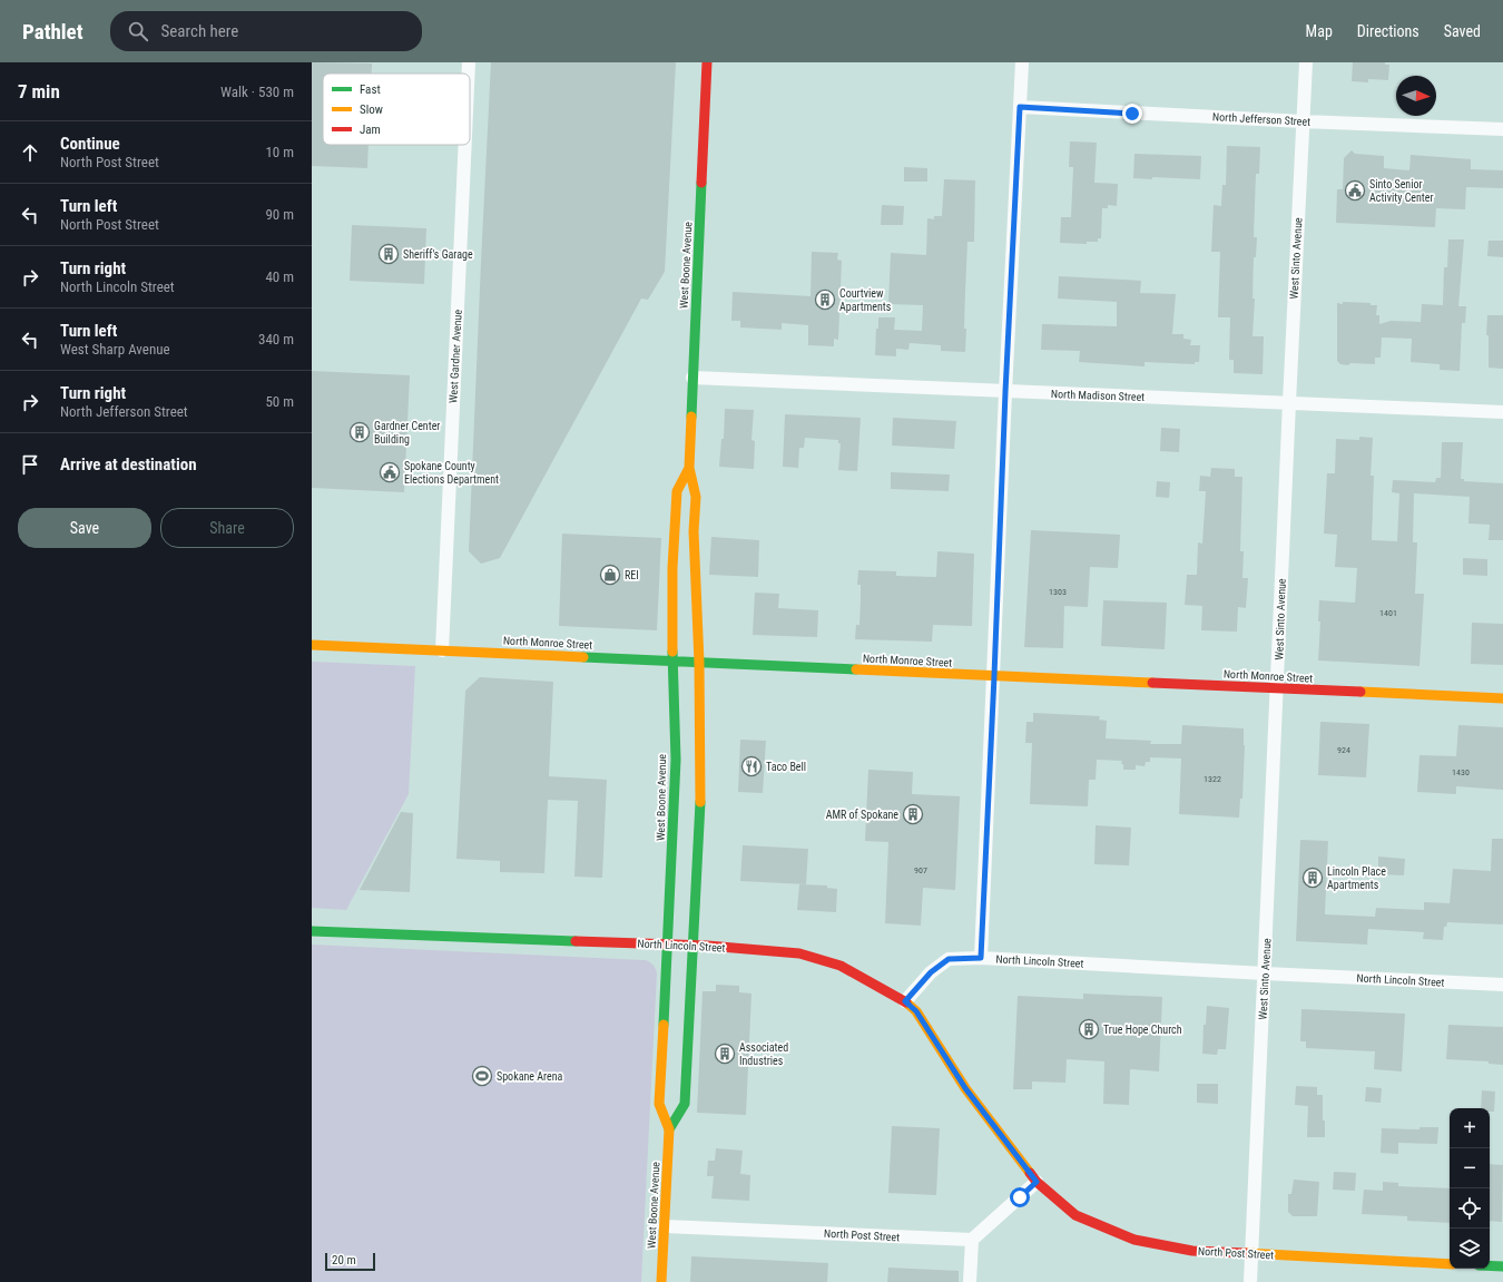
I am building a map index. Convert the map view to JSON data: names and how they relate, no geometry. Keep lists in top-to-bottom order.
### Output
{
  "streets": {
    "main road": [
      "West Boone Avenue",
      "North Monroe Street",
      "North Lincoln Street",
      "North Post Street"
    ],
    "street": [
      "North Jefferson Street",
      "West Sinto Avenue",
      "West Gardner Avenue",
      "North Madison Street"
    ]
  },
  "crossings": [
    ["North Jefferson Street", "West Sinto Avenue"],
    ["West Sinto Avenue", "North Madison Street"],
    ["West Sinto Avenue", "North Monroe Street"],
    ["West Sinto Avenue", "North Lincoln Street"],
    ["West Sinto Avenue", "North Post Street"],
    ["West Boone Avenue", "North Madison Street"],
    ["West Boone Avenue", "North Monroe Street"],
    ["West Boone Avenue", "North Lincoln Street"],
    ["West Boone Avenue", "North Post Street"],
    ["West Gardner Avenue", "North Monroe Street"],
    ["North Lincoln Street", "North Post Street"]
  ],
  "places": {
    "public building": ["Sinto Senior Activity Center", "Spokane County Elections Department"],
    "building": [
      "Sheriff's Garage",
      "Courtview Apartments",
      "Gardner Center Building",
      "AMR of Spokane",
      "Lincoln Place Apartments",
      "True Hope Church",
      "Associated Industries"
    ],
    "shop": ["REI"],
    "restaurant": ["Taco Bell"],
    "sports": ["Spokane Arena"]
  },
  "house_numbers": [
    "1303",
    "1401",
    "924",
    "1430",
    "1322",
    "907"
  ],
  "legend": ["Fast", "Slow", "Jam"],
  "scale_bar": "20 m",
  "north": "right",
  "page": {
    "header": "Pathlet",
    "search": "Search here",
    "nav": ["Map", "Directions", "Saved"],
    "heading": ["7 min", "Walk · 530 m"],
    "list": [
      ["Continue", "North Post Street", "10 m"],
      ["Turn left", "North Post Street", "90 m"],
      ["Turn right", "North Lincoln Street", "40 m"],
      ["Turn left", "West Sharp Avenue", "340 m"],
      ["Turn right", "North Jefferson Street", "50 m"],
      "Arrive at destination"
    ],
    "buttons": ["Save", "Share"],
    "map_buttons": ["+", "−"],
    "scale": "20 m"
  }
}
